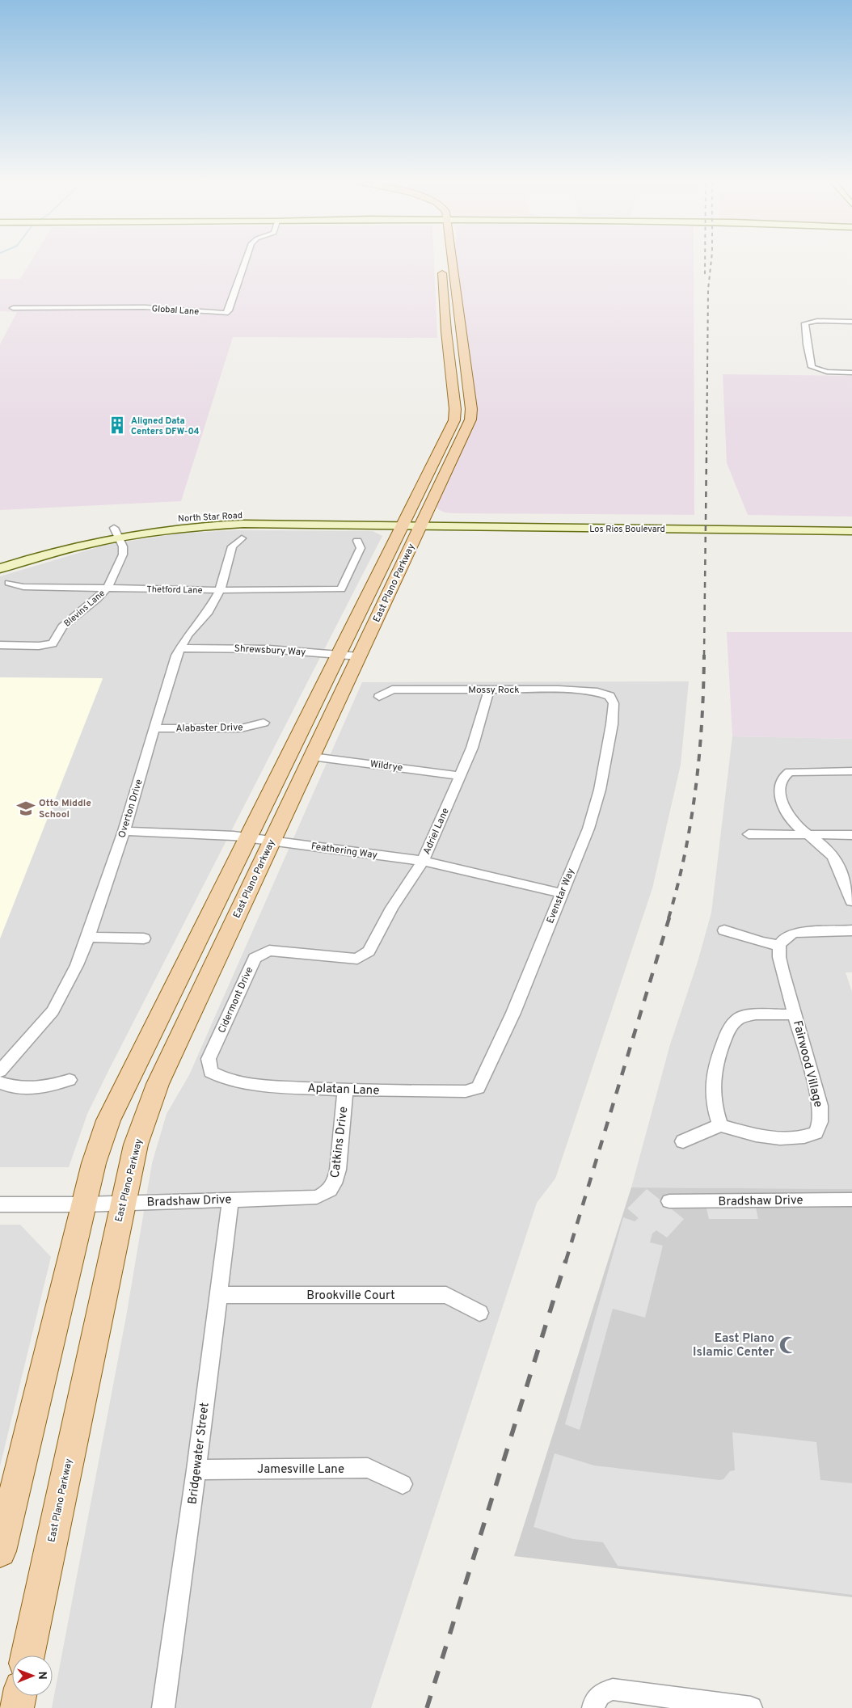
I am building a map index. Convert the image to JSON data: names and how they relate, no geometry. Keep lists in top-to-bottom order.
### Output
{
  "streets": {
    "main road": ["North Star Road", "Los Rios Boulevard", "East Plano Parkway"],
    "street": [
      "Global Lane",
      "Thetford Lane",
      "Blevins Lane",
      "Shrewsbury Way",
      "Mossy Rock",
      "Alabaster Drive",
      "Wildrye",
      "Overton Drive",
      "Adriel Lane",
      "Feathering Way",
      "Evenstar Way",
      "Cidermont Drive",
      "Fairwood Village",
      "Aplatan Lane",
      "Catkins Drive",
      "Bradshaw Drive",
      "Brookville Court",
      "Bridgewater Street",
      "Jamesville Lane"
    ]
  },
  "crossings": [
    ["North Star Road", "Los Rios Boulevard"],
    ["North Star Road", "East Plano Parkway"],
    ["North Star Road", "Blevins Lane"],
    ["Los Rios Boulevard", "East Plano Parkway"],
    ["East Plano Parkway", "Shrewsbury Way"],
    ["East Plano Parkway", "Wildrye"],
    ["East Plano Parkway", "Feathering Way"],
    ["East Plano Parkway", "Bradshaw Drive"],
    ["Thetford Lane", "Blevins Lane"],
    ["Thetford Lane", "Overton Drive"],
    ["Shrewsbury Way", "Overton Drive"],
    ["Mossy Rock", "Adriel Lane"],
    ["Mossy Rock", "Evenstar Way"],
    ["Alabaster Drive", "Overton Drive"],
    ["Wildrye", "Adriel Lane"],
    ["Overton Drive", "Feathering Way"],
    ["Adriel Lane", "Feathering Way"],
    ["Adriel Lane", "Cidermont Drive"],
    ["Feathering Way", "Evenstar Way"],
    ["Evenstar Way", "Aplatan Lane"],
    ["Cidermont Drive", "Aplatan Lane"],
    ["Aplatan Lane", "Catkins Drive"],
    ["Catkins Drive", "Bradshaw Drive"],
    ["Bradshaw Drive", "Bridgewater Street"],
    ["Brookville Court", "Bridgewater Street"],
    ["Bridgewater Street", "Jamesville Lane"]
  ],
  "places": {
    "building": ["Aligned Data Centers DFW-04"],
    "school or university": ["Otto Middle School"],
    "mosque": ["East Plano Islamic Center"]
  },
  "north": "right"
}
